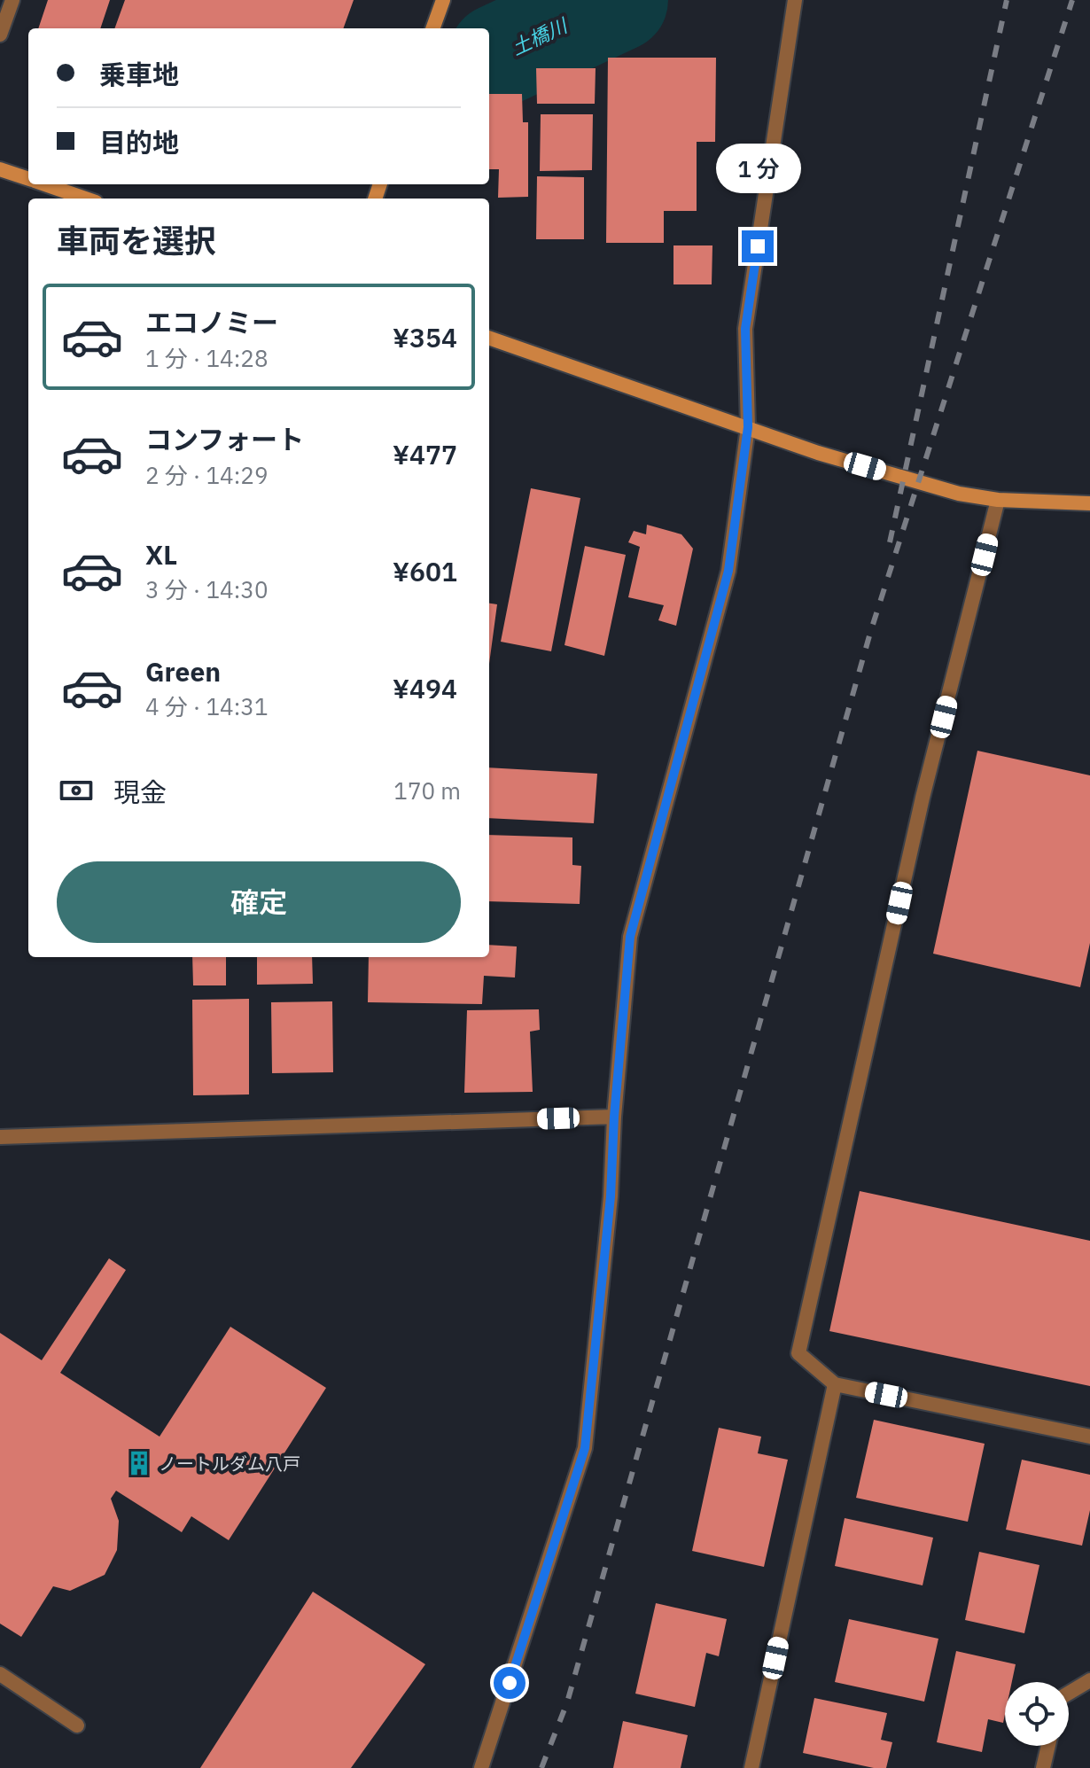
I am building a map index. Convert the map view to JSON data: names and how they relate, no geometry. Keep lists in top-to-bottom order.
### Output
{
  "water": ["土橋川"],
  "places": {
    "building": ["ノートルダム八戸"]
  },
  "page": {
    "banner": ["乗車地", "目的地"],
    "bubble": "1 分",
    "heading": "車両を選択",
    "list": [
      {
        "name": "エコノミー",
        "note": "1 分 · 14:28",
        "value": "¥354"
      },
      {
        "name": "コンフォート",
        "note": "2 分 · 14:29",
        "value": "¥477"
      },
      {
        "name": "XL",
        "note": "3 分 · 14:30",
        "value": "¥601"
      },
      {
        "name": "Green",
        "note": "4 分 · 14:31",
        "value": "¥494"
      }
    ],
    "pay": ["現金", "170 m"],
    "buttons": "確定"
  }
}
